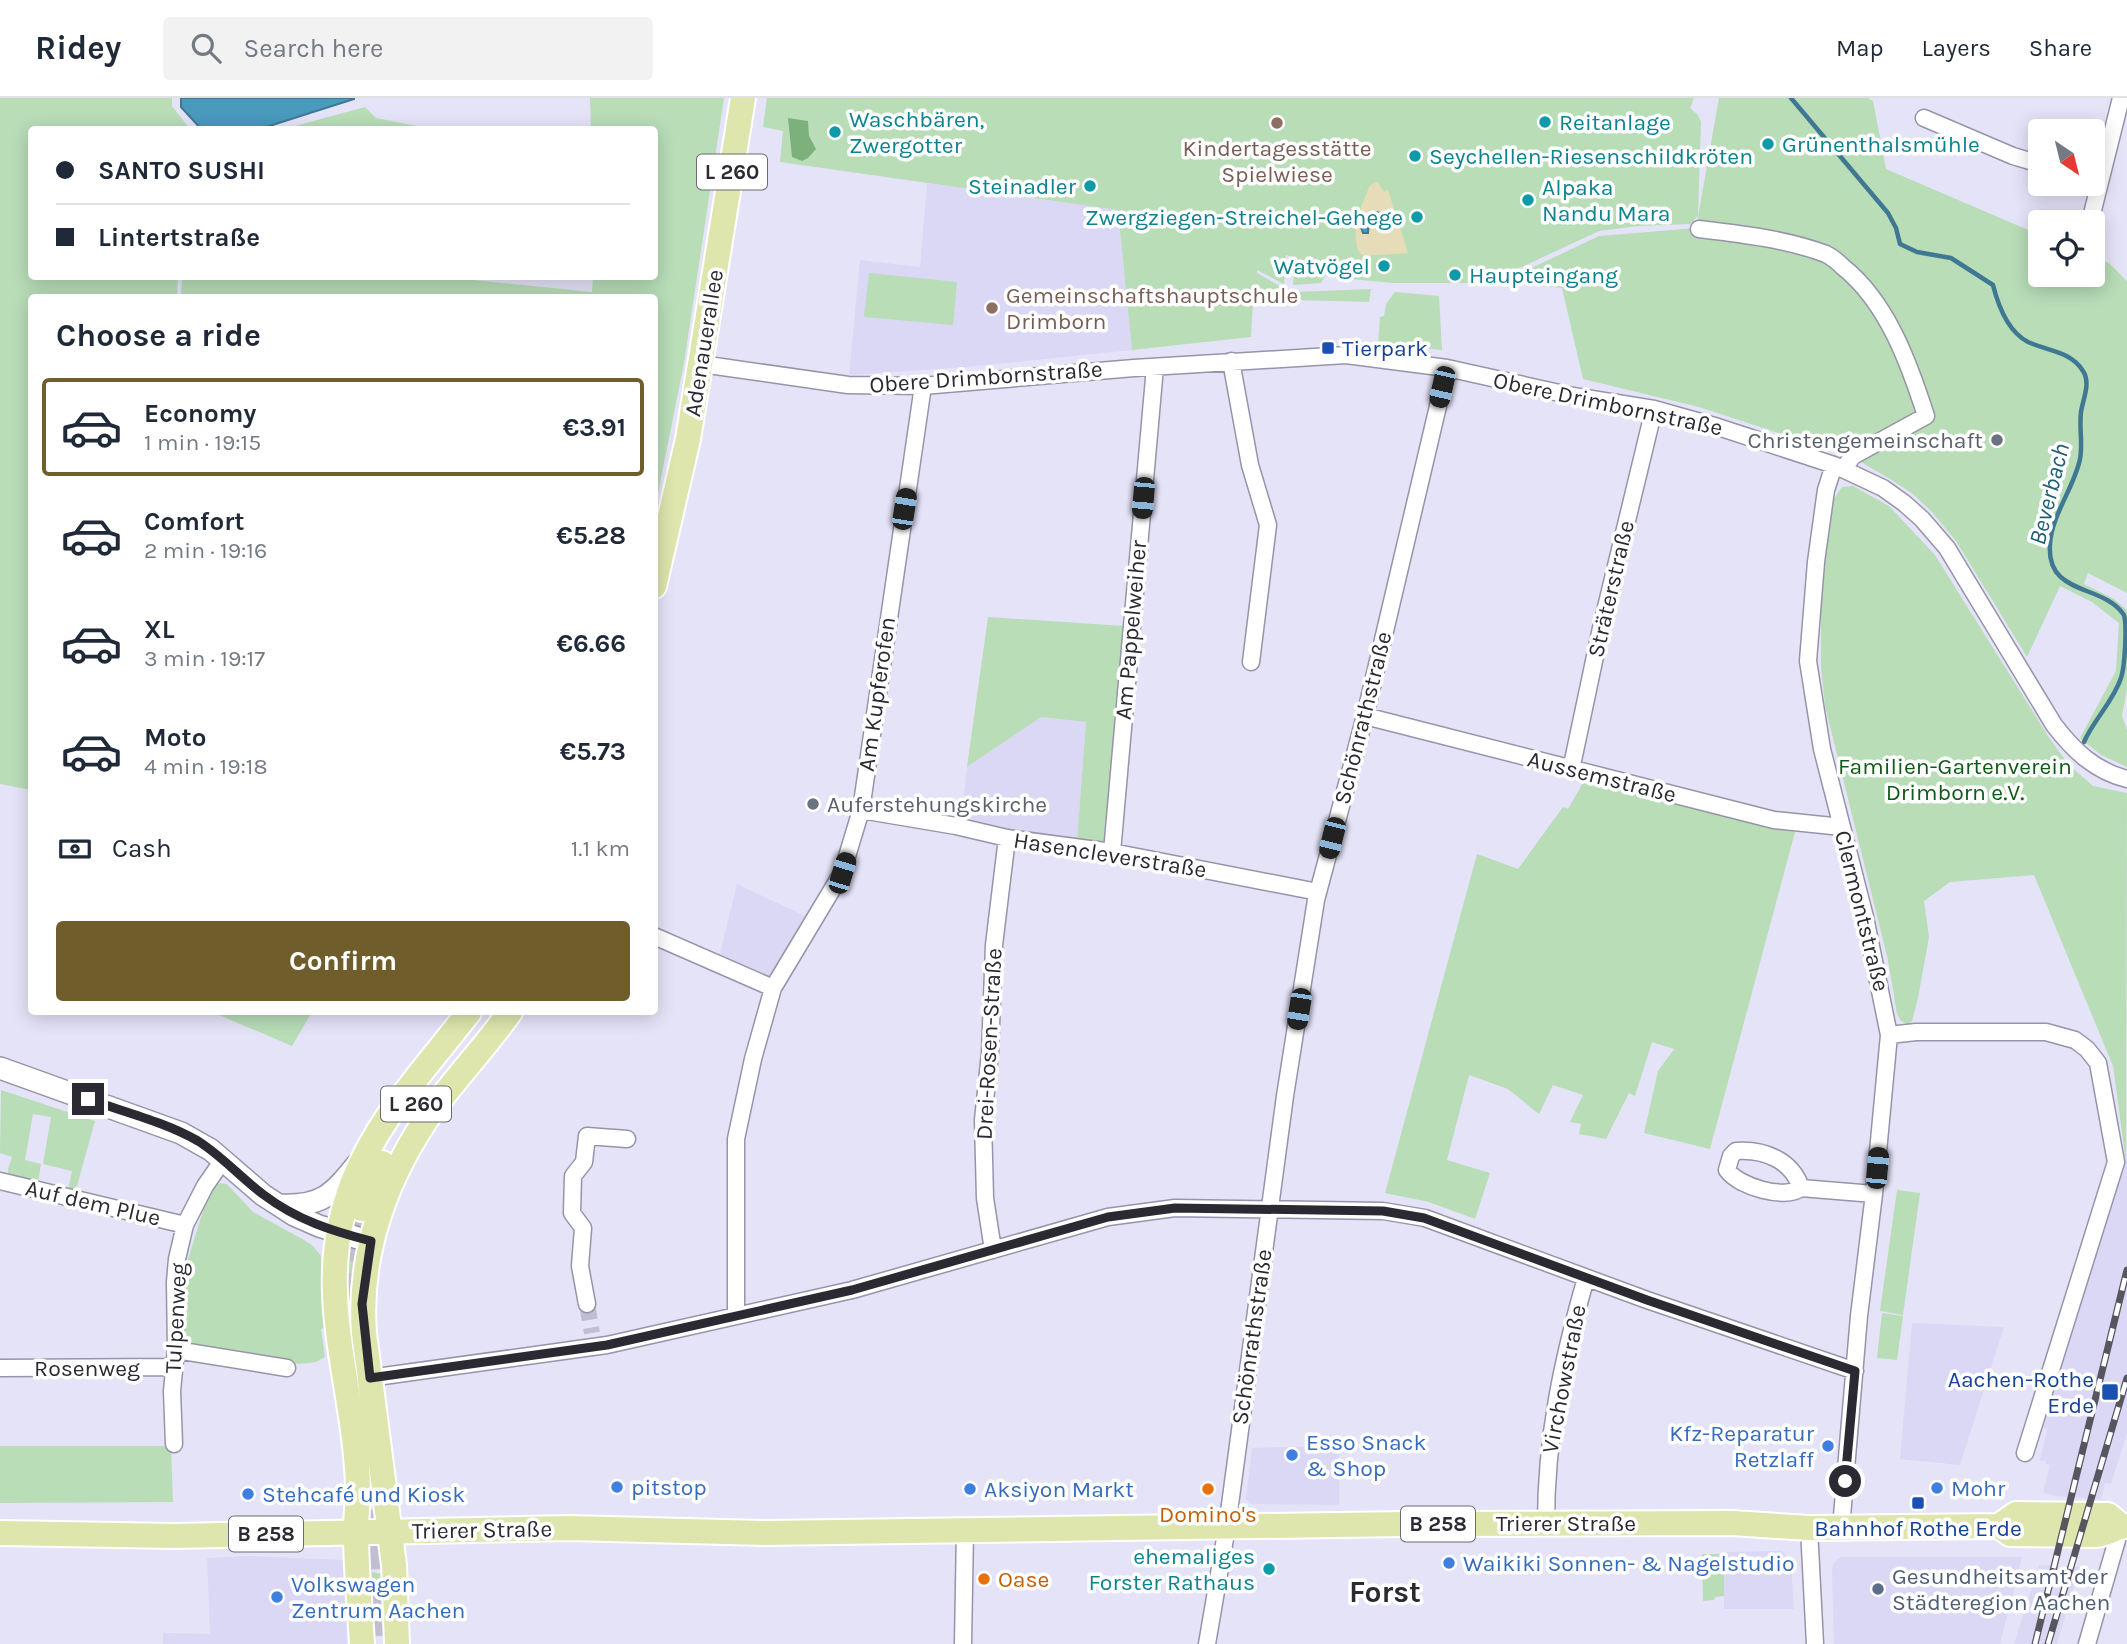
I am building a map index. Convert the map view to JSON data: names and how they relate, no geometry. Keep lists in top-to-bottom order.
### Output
{
  "streets": {
    "main road": [
      "L 260",
      "Adenauerallee",
      "Trierer Straße",
      "B 258"
    ],
    "street": [
      "Obere Drimbornstraße",
      "Sträterstraße",
      "Am Pappelweiher",
      "Am Kupferofen",
      "Schönrathstraße",
      "Aussemstraße",
      "Hasencleverstraße",
      "Clermontstraße",
      "Drei-Rosen-Straße",
      "Auf dem Plue",
      "Tulpenweg",
      "Rosenweg",
      "Virchowstraße"
    ]
  },
  "crossings": [
    ["Adenauerallee", "Obere Drimbornstraße"],
    ["Obere Drimbornstraße", "Sträterstraße"],
    ["Obere Drimbornstraße", "Am Pappelweiher"],
    ["Obere Drimbornstraße", "Am Kupferofen"],
    ["Obere Drimbornstraße", "Schönrathstraße"],
    ["Obere Drimbornstraße", "Clermontstraße"],
    ["Sträterstraße", "Aussemstraße"],
    ["Am Pappelweiher", "Hasencleverstraße"],
    ["Am Kupferofen", "Hasencleverstraße"],
    ["Schönrathstraße", "Aussemstraße"],
    ["Schönrathstraße", "Hasencleverstraße"],
    ["Schönrathstraße", "Trierer Straße"],
    ["Aussemstraße", "Clermontstraße"],
    ["Hasencleverstraße", "Drei-Rosen-Straße"],
    ["Clermontstraße", "Trierer Straße"],
    ["Auf dem Plue", "Tulpenweg"],
    ["Tulpenweg", "Rosenweg"],
    ["Virchowstraße", "Trierer Straße"]
  ],
  "districts": ["Forst"],
  "water": ["Beverbach"],
  "parks": ["Familien-Gartenverein Drimborn e.V."],
  "places": {
    "other": [
      "Reitanlage",
      "Kindertagesstätte Spielwiese",
      "Waschbären, Zwergotter",
      "Grünenthalsmühle",
      "Seychellen-Riesenschildkröten",
      "Steinadler",
      "Alpaka Nandu Mara",
      "Zwergziegen-Streichel-Gehege",
      "Watvögel",
      "Haupteingang",
      "Gemeinschaftshauptschule Drimborn",
      "Christengemeinschaft",
      "Auferstehungskirche",
      "Kfz-Reparatur Retzlaff",
      "Esso Snack & Shop",
      "pitstop",
      "Mohr",
      "Aksiyon Markt",
      "Domino's",
      "Stehcafé und Kiosk",
      "Waikiki Sonnen- & Nagelstudio",
      "ehemaliges Forster Rathaus",
      "Oase",
      "Gesundheitsamt der Städteregion Aachen",
      "Volkswagen Zentrum Aachen"
    ],
    "transit": ["Tierpark", "Aachen-Rothe Erde", "Bahnhof Rothe Erde"]
  },
  "north": "bottom right",
  "page": {
    "header": "Ridey",
    "search": "Search here",
    "nav": ["Map", "Layers", "Share"],
    "banner": ["SANTO SUSHI", "Lintertstraße"],
    "heading": "Choose a ride",
    "list": [
      {
        "name": "Economy",
        "note": "1 min · 19:15",
        "value": "€3.91"
      },
      {
        "name": "Comfort",
        "note": "2 min · 19:16",
        "value": "€5.28"
      },
      {
        "name": "XL",
        "note": "3 min · 19:17",
        "value": "€6.66"
      },
      {
        "name": "Moto",
        "note": "4 min · 19:18",
        "value": "€5.73"
      }
    ],
    "pay": ["Cash", "1.1 km"],
    "buttons": "Confirm"
  }
}
